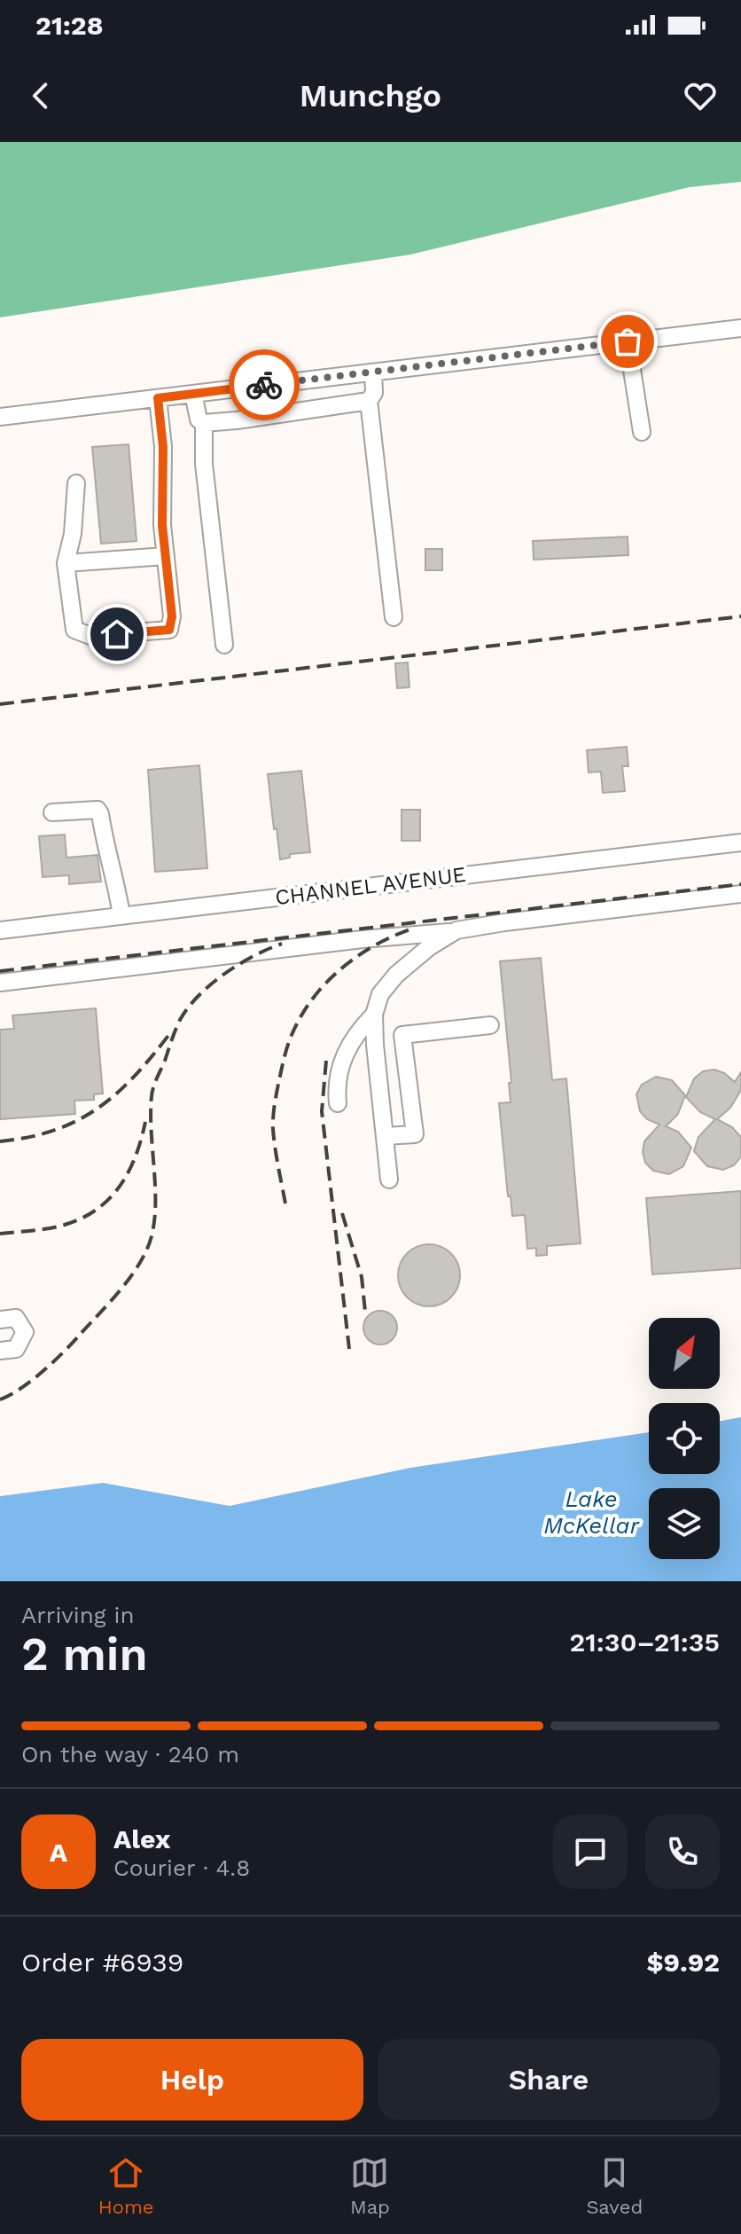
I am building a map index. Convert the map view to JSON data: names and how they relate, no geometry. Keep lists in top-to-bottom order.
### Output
{
  "streets": {
    "street": ["CHANNEL AVENUE"]
  },
  "water": ["Lake McKellar"],
  "north": "top right",
  "page": {
    "status": "21:28",
    "header": "Munchgo",
    "heading": ["2 min", "Arriving in", "21:30–21:35"],
    "panel": [
      "Alex",
      "Courier · 4.8",
      "Order #6939",
      "$9.92"
    ],
    "bar": "On the way · 240 m",
    "round": "A",
    "buttons": ["Help", "Share"],
    "tabs": ["Home", "Map", "Saved"]
  }
}
